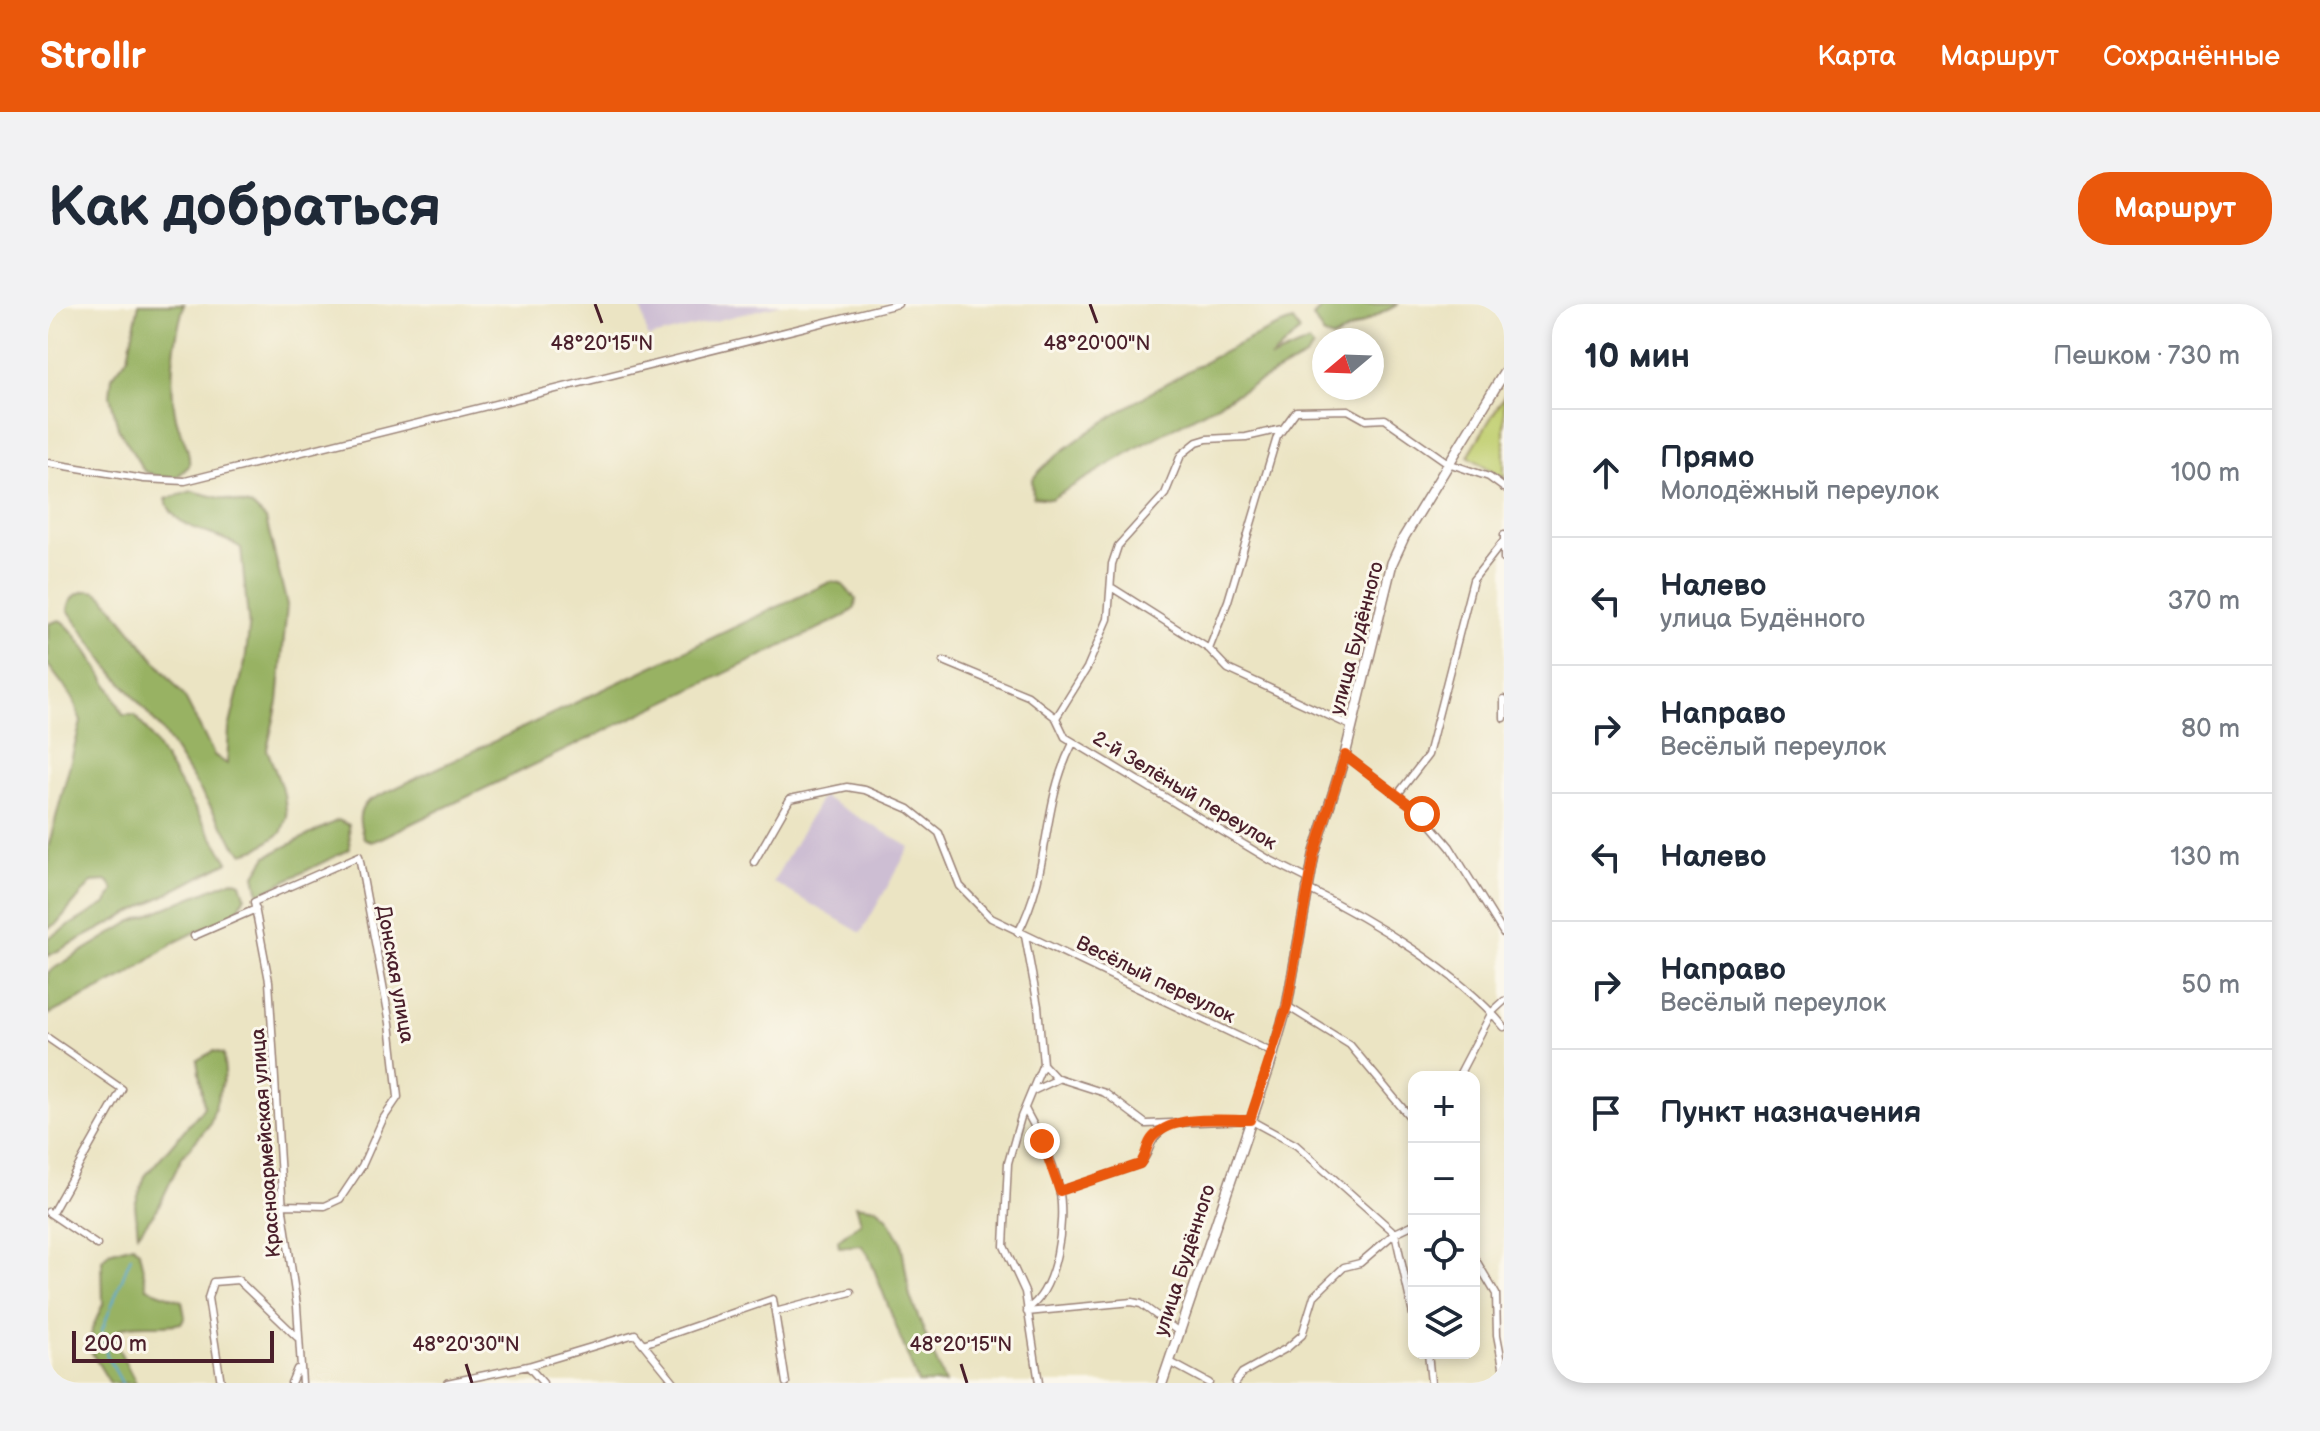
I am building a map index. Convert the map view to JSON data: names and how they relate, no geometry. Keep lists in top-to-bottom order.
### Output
{
  "streets": {
    "main road": ["улица Будённого"],
    "street": [
      "2-й Зелёный переулок",
      "Донская улица",
      "Весёлый переулок",
      "Красноармейская улица"
    ]
  },
  "crossings": [
    ["улица Будённого", "2-й Зелёный переулок"],
    ["улица Будённого", "Весёлый переулок"],
    ["Донская улица", "Красноармейская улица"]
  ],
  "scale_bar": "200 m",
  "north": "left",
  "page": {
    "header": "Strollr",
    "nav": ["Карта", "Маршрут", "Сохранённые"],
    "buttons": "Маршрут",
    "title": "Как добраться",
    "heading": ["10 мин", "Пешком · 730 m"],
    "list": [
      ["Прямо", "Молодёжный переулок", "100 m"],
      ["Налево", "улица Будённого", "370 m"],
      ["Направо", "Весёлый переулок", "80 m"],
      ["Налево", "130 m"],
      ["Направо", "Весёлый переулок", "50 m"],
      "Пункт назначения"
    ],
    "map_buttons": ["+", "−"],
    "scale": "200 m"
  },
  "coordinates": ["48°20'15\"N", "48°20'00\"N", "48°20'30\"N"]
}
